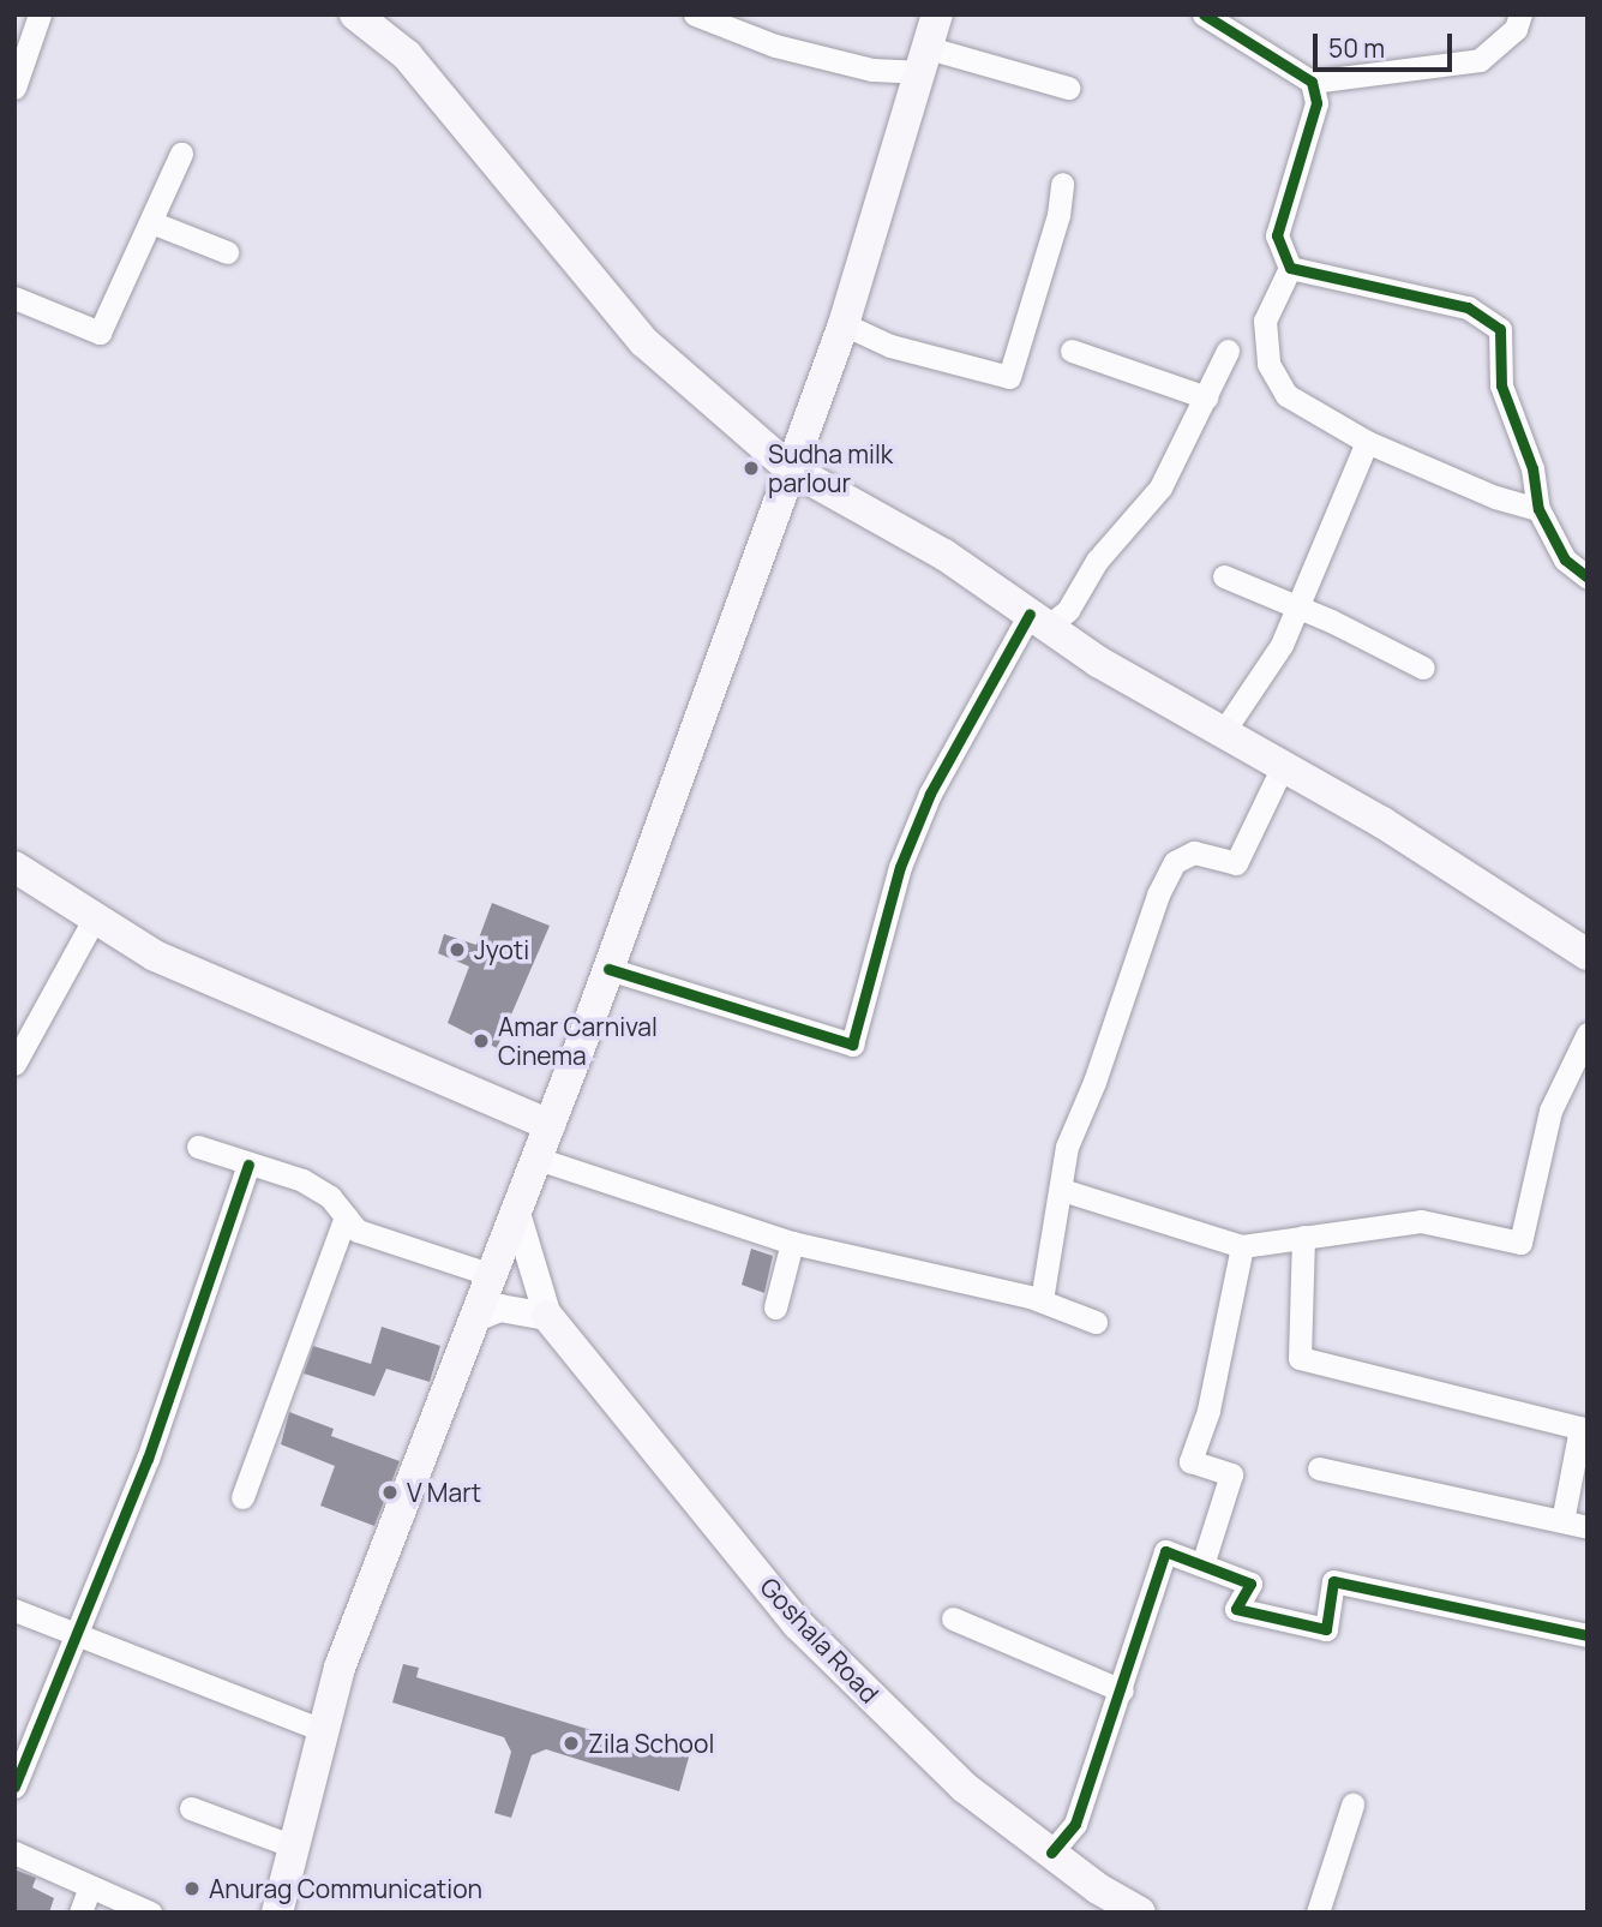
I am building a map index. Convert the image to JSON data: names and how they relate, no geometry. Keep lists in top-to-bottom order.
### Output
{
  "streets": {
    "main road": ["Goshala Road"]
  },
  "places": [
    "Sudha milk parlour",
    "Jyoti",
    "Amar Carnival Cinema",
    "V Mart",
    "Zila School",
    "Anurag Communication"
  ],
  "scale_bar": "50 m"
}
